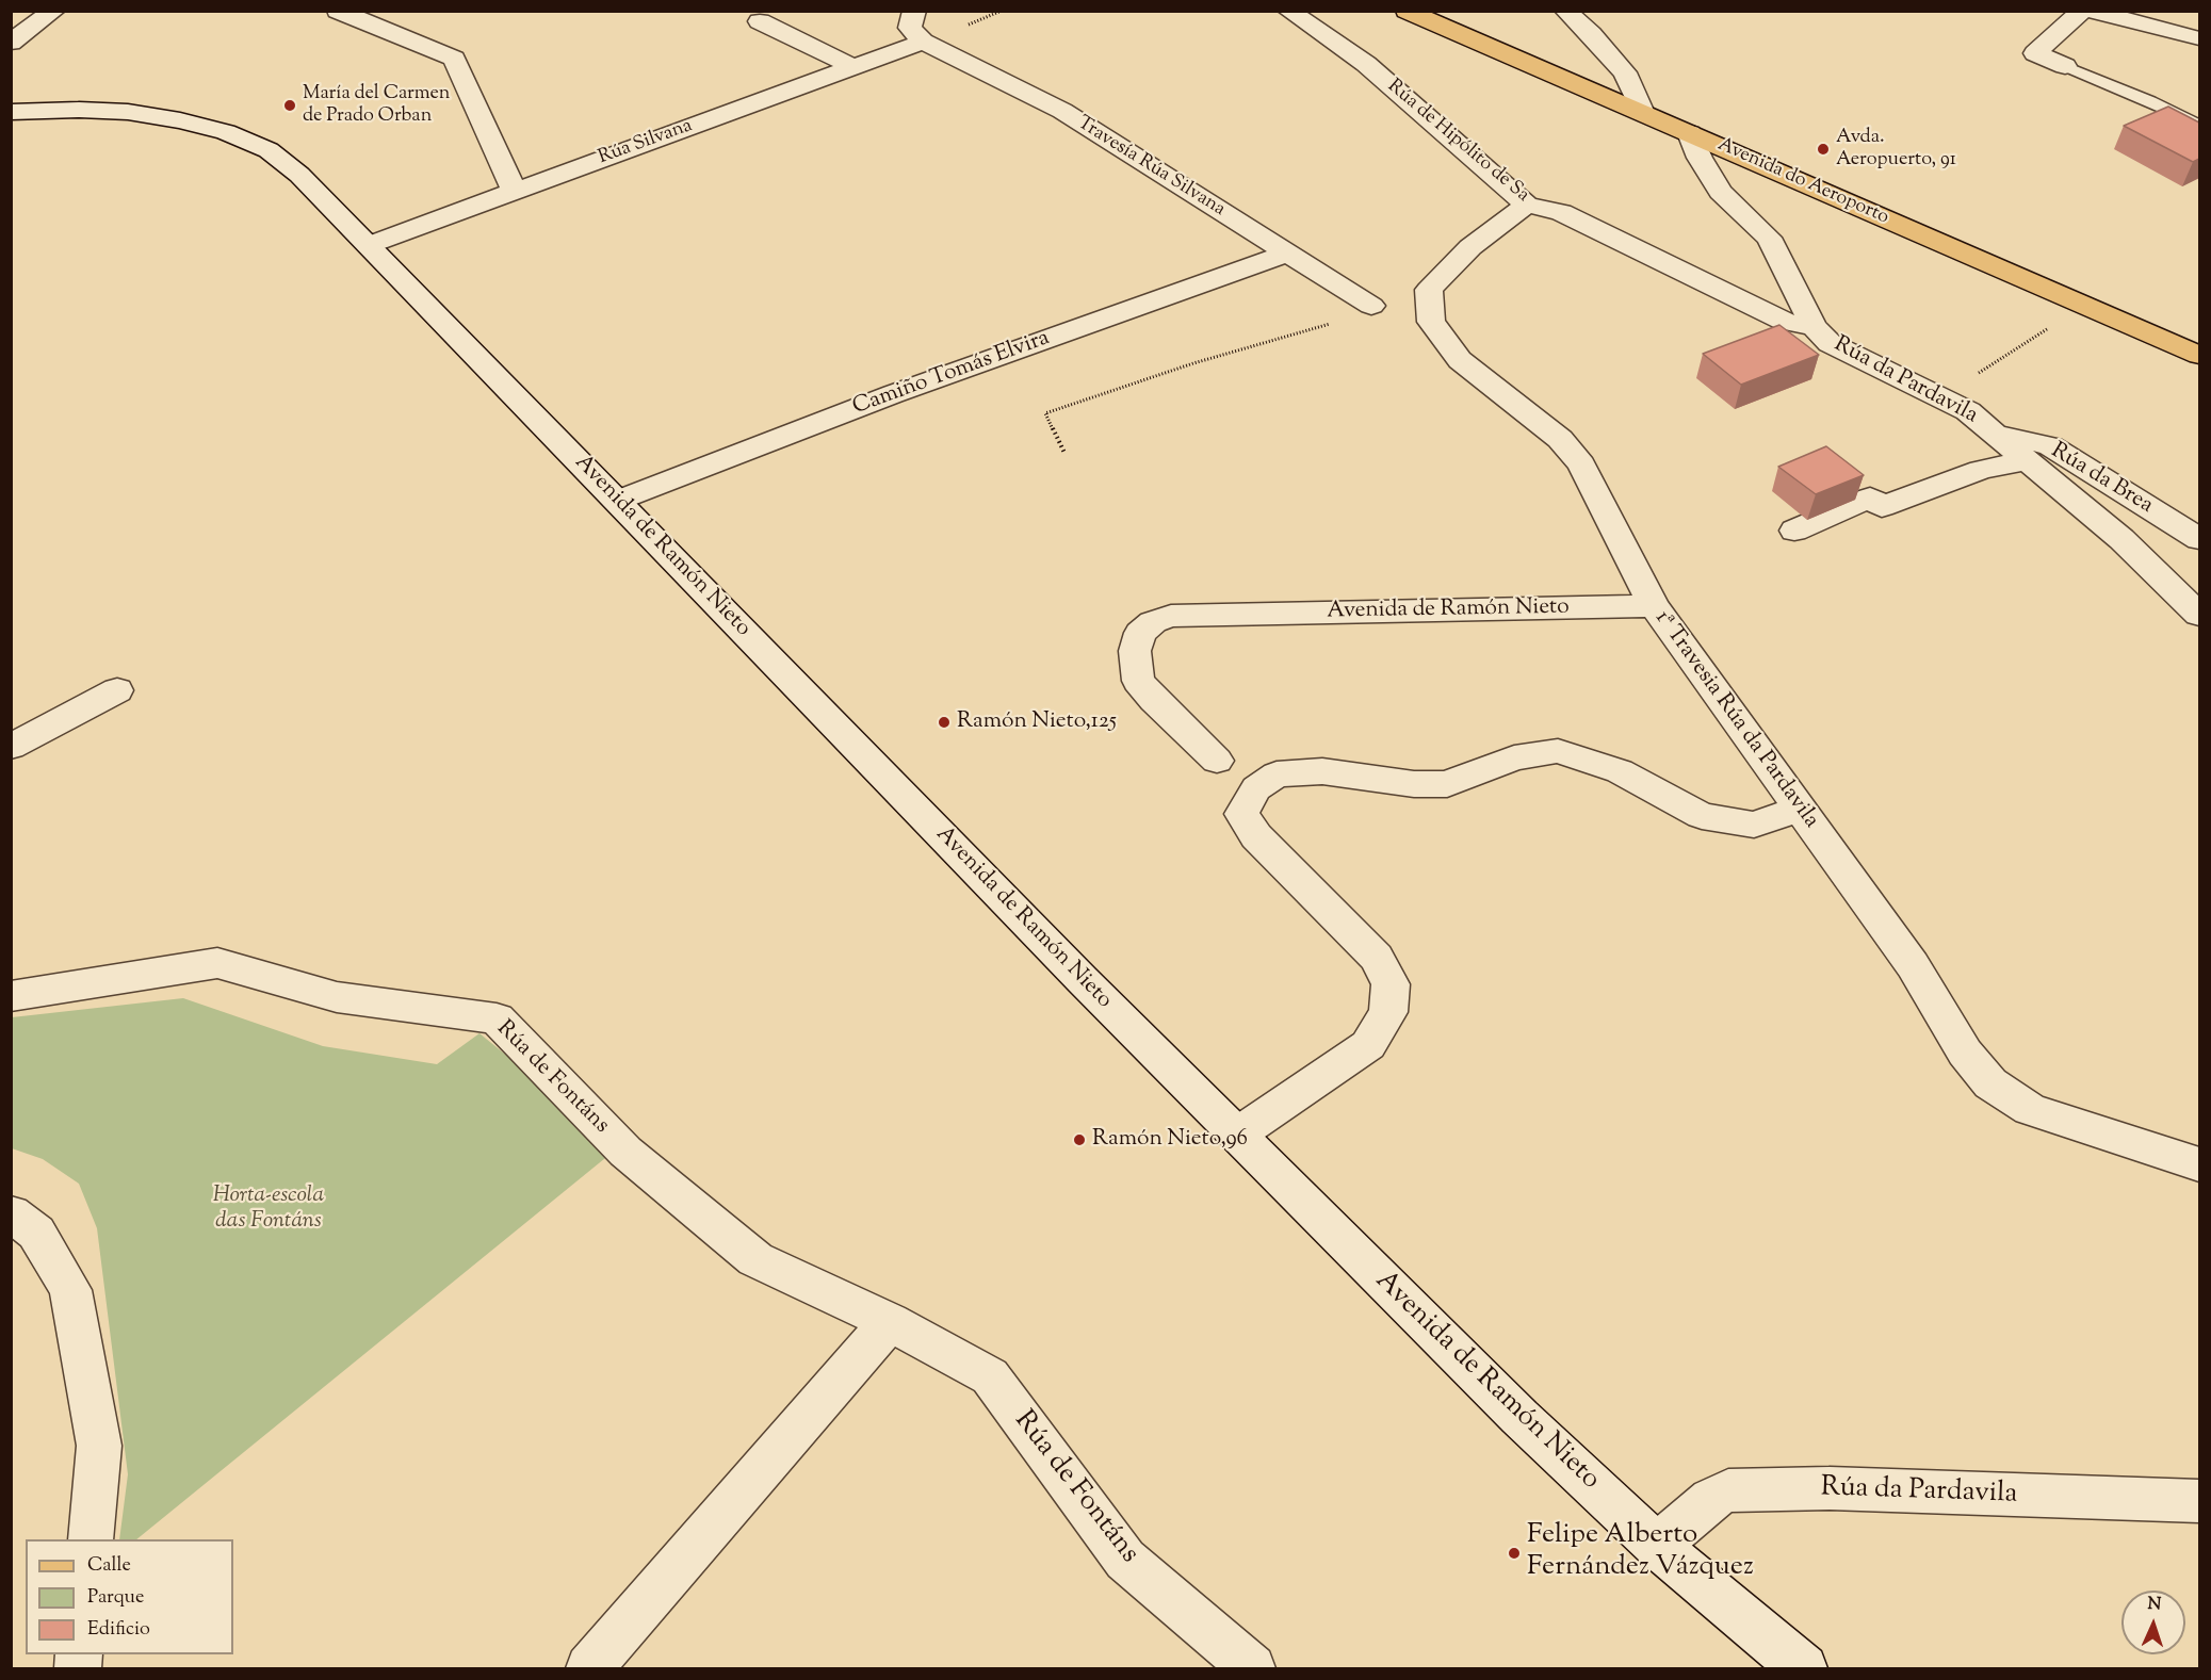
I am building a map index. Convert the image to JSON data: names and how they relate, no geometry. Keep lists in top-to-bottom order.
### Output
{
  "streets": {
    "main road": ["Avenida do Aeroporto"],
    "street": [
      "Rúa de Hipólito de Sa",
      "Rúa Silvana",
      "Travesía Rúa Silvana",
      "Camiño Tomás Elvira",
      "Rúa da Pardavila",
      "Rúa da Brea",
      "Avenida de Ramón Nieto",
      "1ª Travesia Rúa da Pardavila",
      "Rúa de Fontáns"
    ]
  },
  "crossings": [
    ["Rúa de Hipólito de Sa", "Rúa da Pardavila"],
    ["Rúa de Hipólito de Sa", "1ª Travesia Rúa da Pardavila"],
    ["Rúa Silvana", "Travesía Rúa Silvana"],
    ["Rúa Silvana", "Avenida de Ramón Nieto"],
    ["Travesía Rúa Silvana", "Camiño Tomás Elvira"],
    ["Avenida do Aeroporto", "Rúa da Pardavila"],
    ["Camiño Tomás Elvira", "Avenida de Ramón Nieto"],
    ["Rúa da Pardavila", "Rúa da Brea"],
    ["Rúa da Pardavila", "Avenida de Ramón Nieto"],
    ["Avenida de Ramón Nieto", "1ª Travesia Rúa da Pardavila"]
  ],
  "parks": ["Horta-escola das Fontáns"],
  "places": [
    "María del Carmen de Prado Orban",
    "Avda. Aeropuerto, 91",
    "Ramón Nieto,125",
    "Ramón Nieto,96",
    "Felipe Alberto Fernández Vázquez"
  ],
  "legend": ["Calle", "Parque", "Edificio"],
  "north": "top"
}
